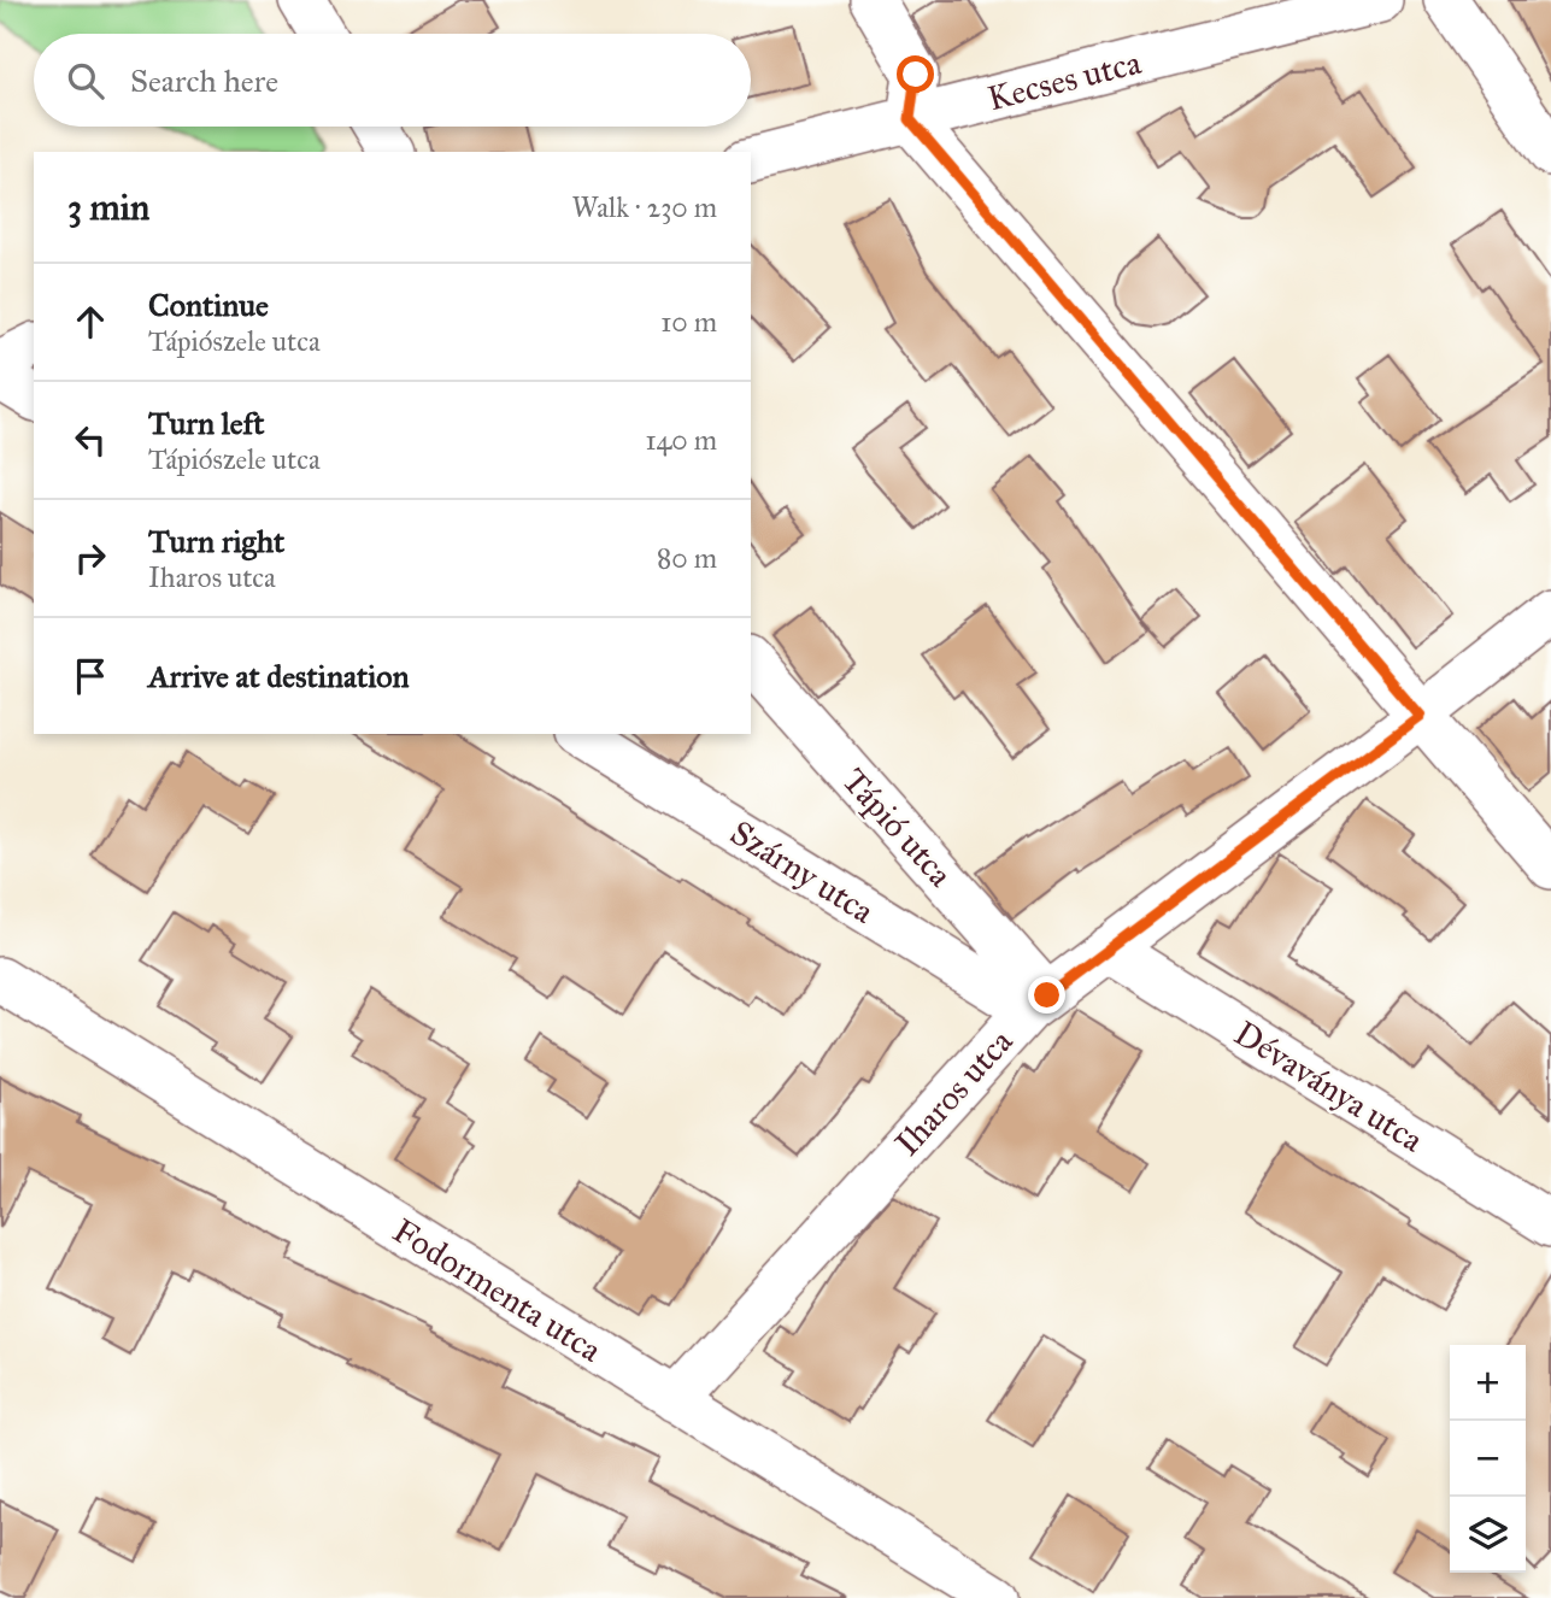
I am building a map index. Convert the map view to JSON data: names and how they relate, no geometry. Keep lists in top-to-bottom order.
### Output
{
  "streets": {
    "street": [
      "Kecses utca",
      "Tápió utca",
      "Szárny utca",
      "Dévaványa utca",
      "Iharos utca",
      "Fodormenta utca"
    ]
  },
  "crossings": [
    ["Tápió utca", "Szárny utca"],
    ["Tápió utca", "Iharos utca"],
    ["Szárny utca", "Iharos utca"],
    ["Dévaványa utca", "Iharos utca"],
    ["Iharos utca", "Fodormenta utca"]
  ],
  "page": {
    "search": "Search here",
    "heading": ["3 min", "Walk · 230 m"],
    "list": [
      ["Continue", "Tápiószele utca", "10 m"],
      ["Turn left", "Tápiószele utca", "140 m"],
      ["Turn right", "Iharos utca", "80 m"],
      "Arrive at destination"
    ],
    "map_buttons": ["+", "−"]
  }
}
